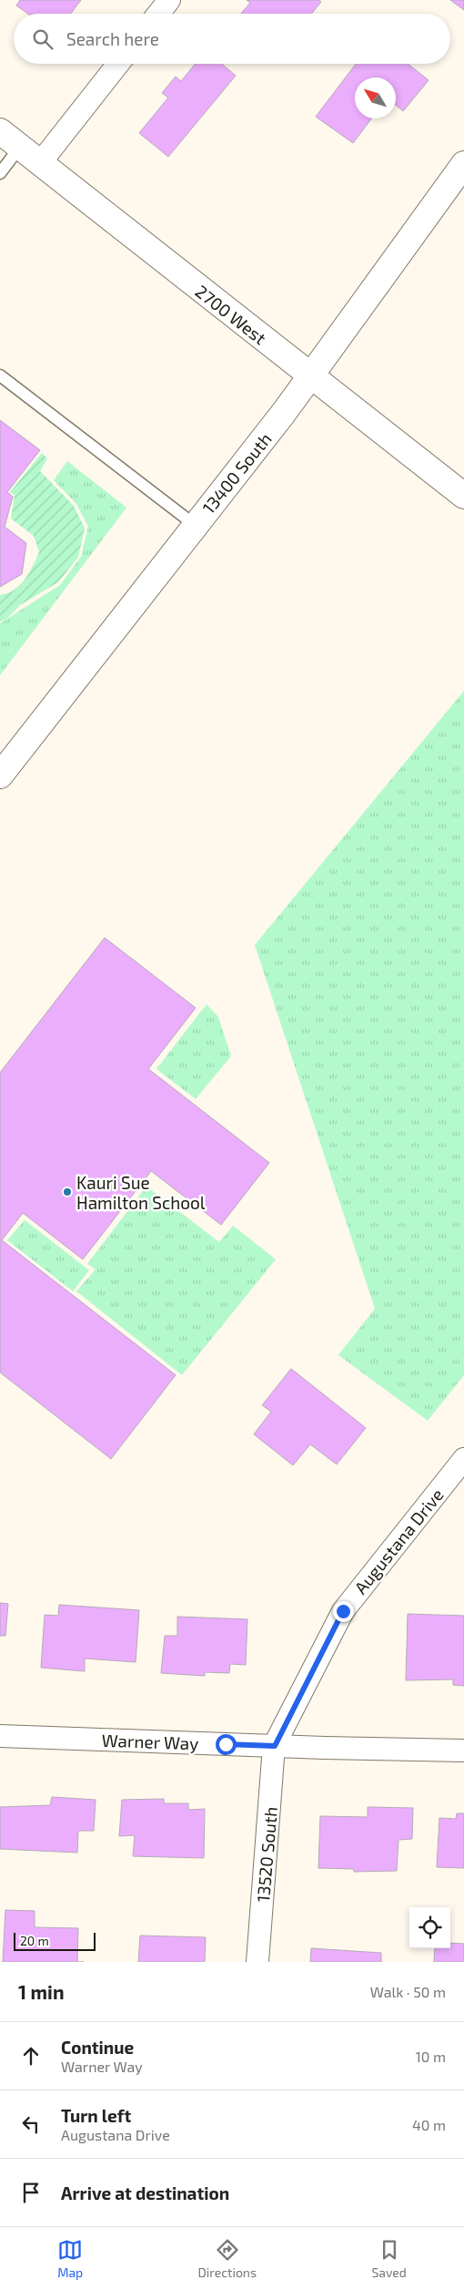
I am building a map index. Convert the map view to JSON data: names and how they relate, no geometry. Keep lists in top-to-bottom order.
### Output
{
  "streets": {
    "main road": ["2700 West", "13400 South"],
    "street": ["Augustana Drive", "Warner Way", "13520 South"]
  },
  "crossings": [
    ["2700 West", "13400 South"],
    ["Augustana Drive", "Warner Way"],
    ["Augustana Drive", "13520 South"],
    ["Warner Way", "13520 South"]
  ],
  "places": ["Kauri Sue Hamilton School"],
  "scale_bar": "20 m",
  "north": "top left",
  "page": {
    "search": "Search here",
    "scale": "20 m",
    "heading": ["1 min", "Walk · 50 m"],
    "list": [
      ["Continue", "Warner Way", "10 m"],
      ["Turn left", "Augustana Drive", "40 m"],
      "Arrive at destination"
    ],
    "nav": ["Map", "Directions", "Saved"]
  }
}
